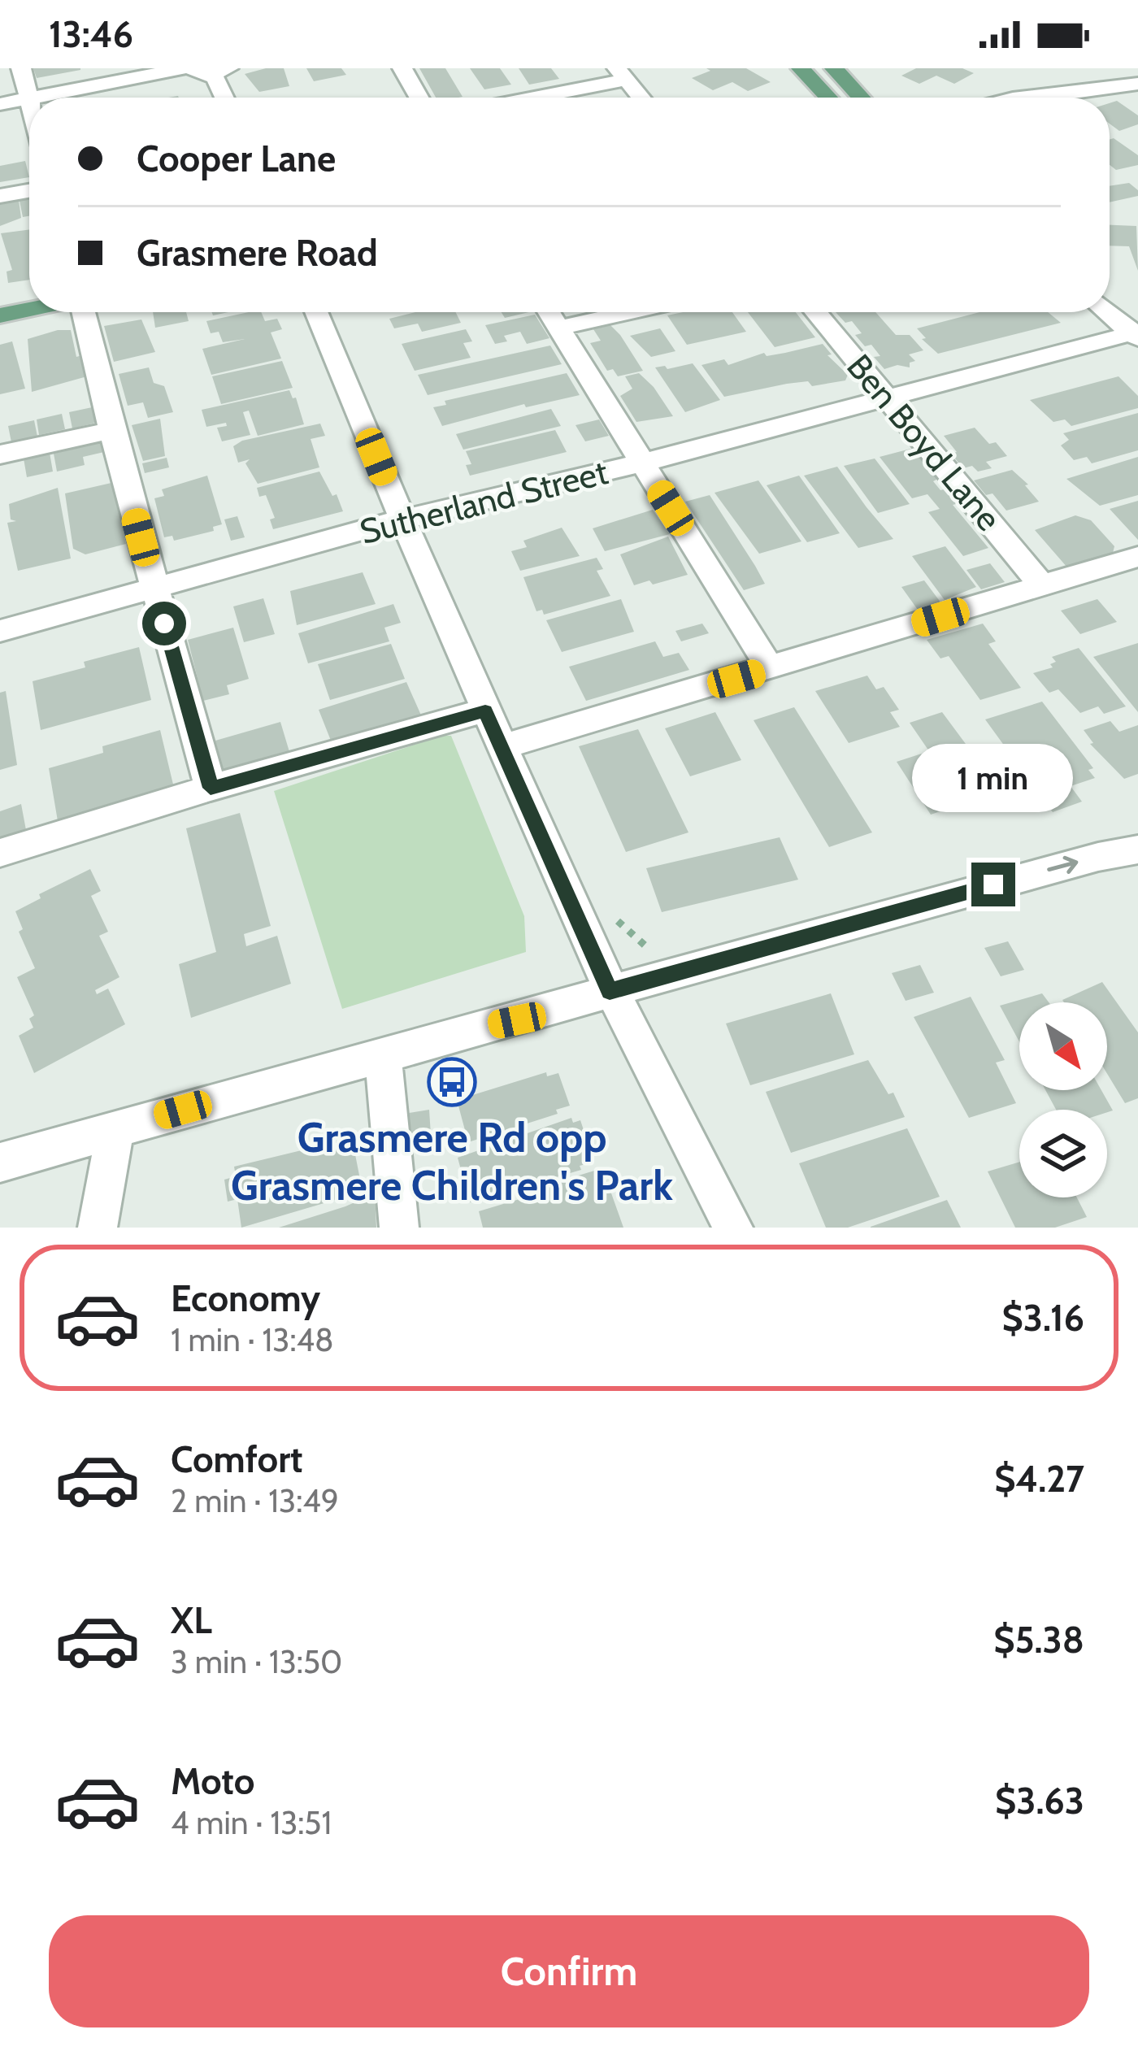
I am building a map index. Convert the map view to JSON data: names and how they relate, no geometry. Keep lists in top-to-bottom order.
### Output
{
  "streets": {
    "street": ["Ben Boyd Lane", "Sutherland Street"]
  },
  "crossings": [
    ["Ben Boyd Lane", "Sutherland Street"]
  ],
  "places": {
    "bus stop": ["Grasmere Rd opp Grasmere Children's Park"]
  },
  "north": "bottom right",
  "page": {
    "status": "13:46",
    "banner": ["Cooper Lane", "Grasmere Road"],
    "bubble": "1 min",
    "list": [
      {
        "name": "Economy",
        "note": "1 min · 13:48",
        "value": "$3.16"
      },
      {
        "name": "Comfort",
        "note": "2 min · 13:49",
        "value": "$4.27"
      },
      {
        "name": "XL",
        "note": "3 min · 13:50",
        "value": "$5.38"
      },
      {
        "name": "Moto",
        "note": "4 min · 13:51",
        "value": "$3.63"
      }
    ],
    "buttons": "Confirm"
  }
}
